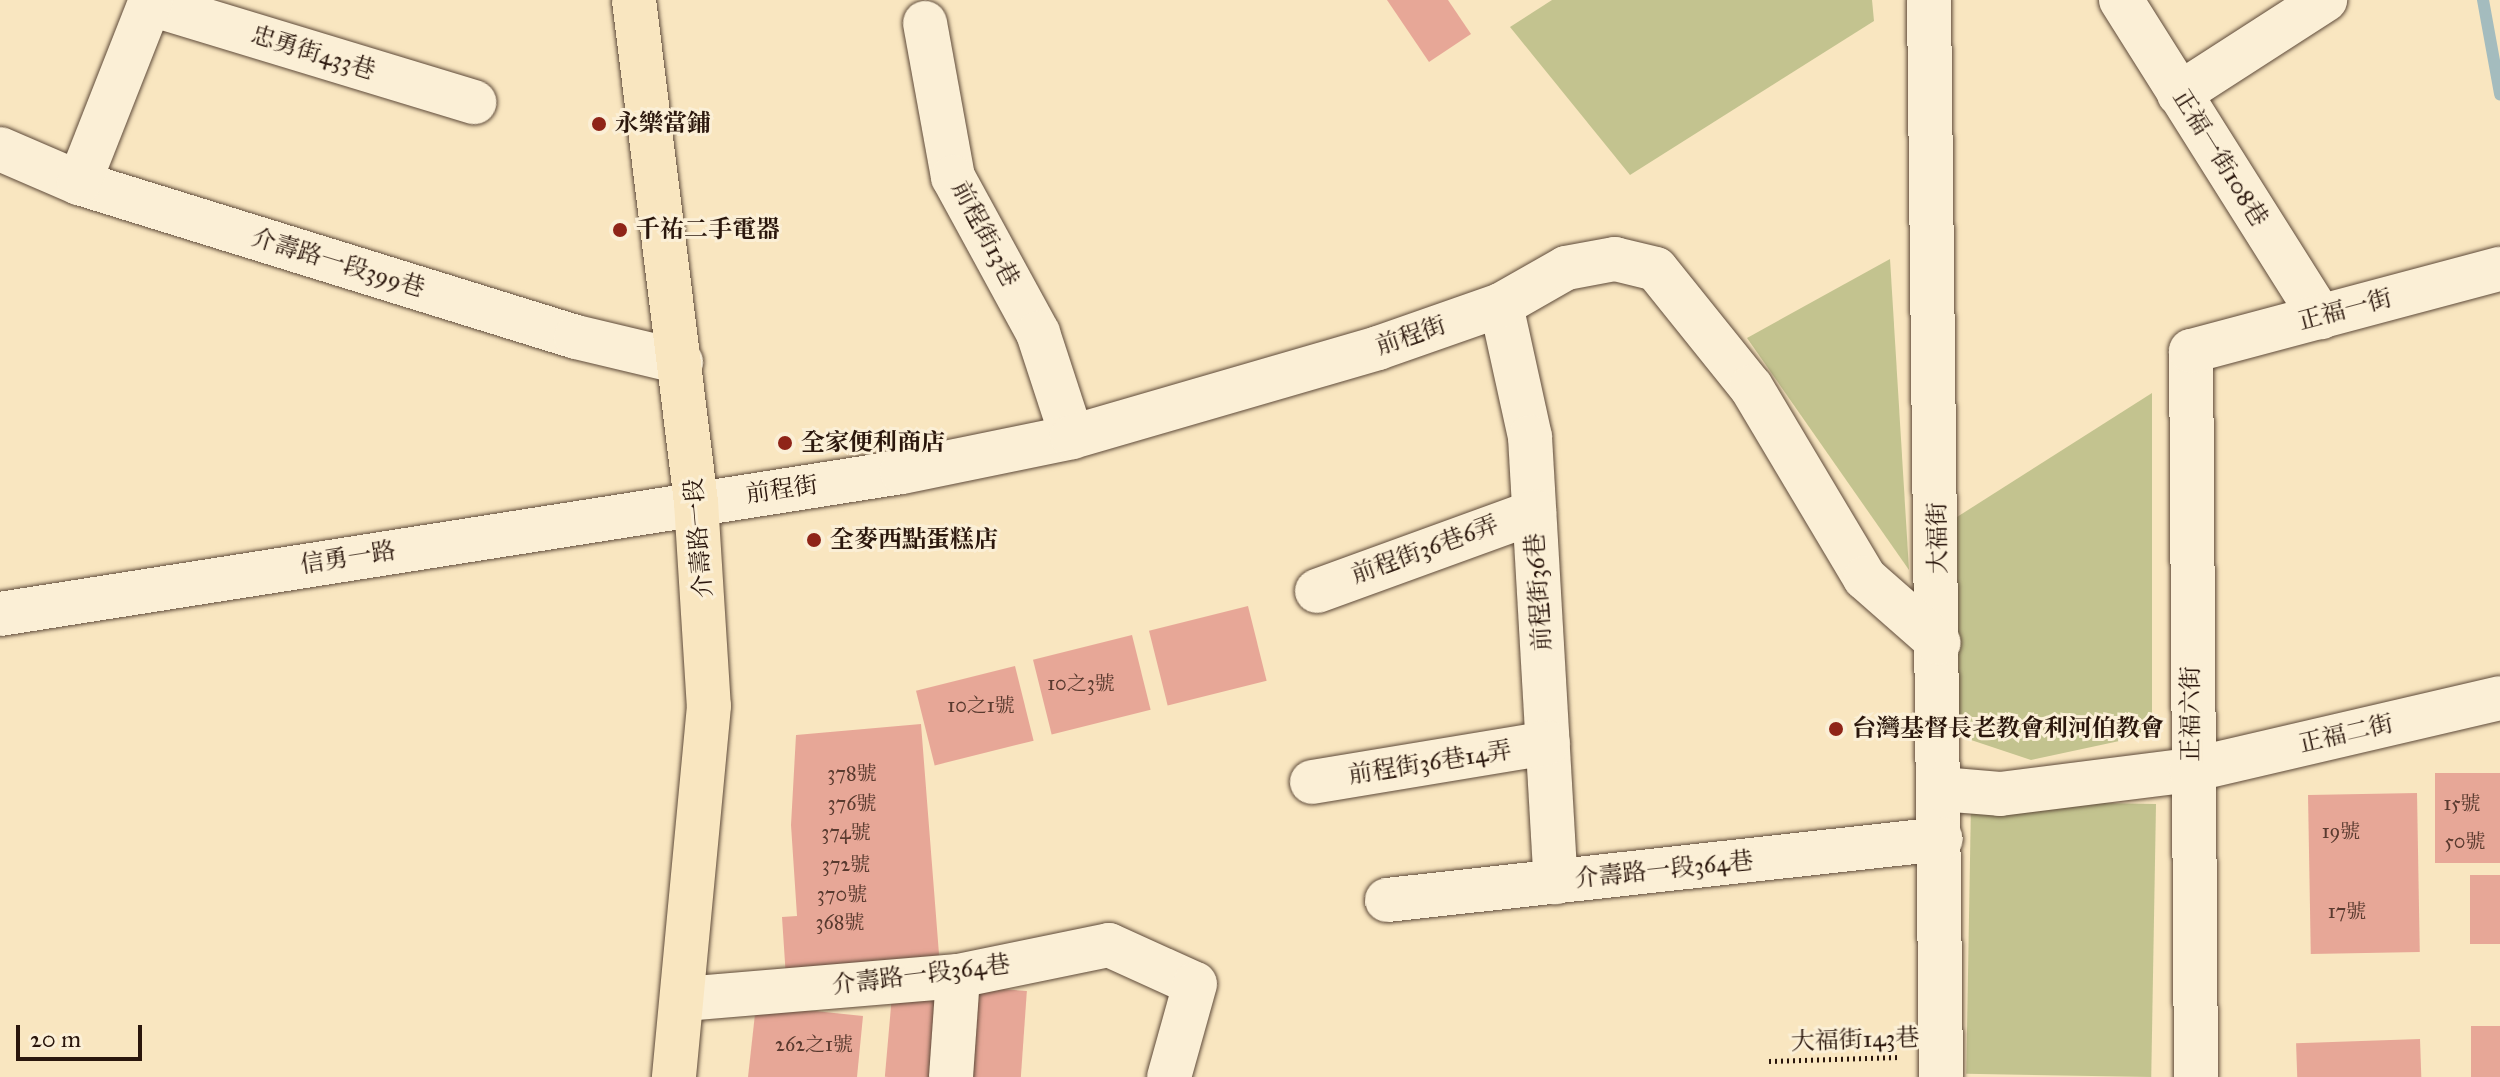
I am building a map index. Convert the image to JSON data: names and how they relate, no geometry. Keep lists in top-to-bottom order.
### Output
{
  "streets": {
    "main road": ["介壽路一段"],
    "street": [
      "忠勇街433巷",
      "正福一街108巷",
      "前程街13巷",
      "介壽路一段399巷",
      "正福一街",
      "前程街",
      "大福街",
      "前程街36巷6弄",
      "信勇一路",
      "前程街36巷",
      "正福六街",
      "正福二街",
      "前程街36巷14弄",
      "介壽路一段364巷"
    ],
    "path": ["大福街143巷"]
  },
  "crossings": [
    ["正福一街108巷", "正福一街"],
    ["前程街13巷", "前程街"],
    ["介壽路一段399巷", "介壽路一段"],
    ["正福一街", "正福六街"],
    ["前程街", "介壽路一段"],
    ["前程街", "大福街"],
    ["前程街", "信勇一路"],
    ["前程街", "前程街36巷"],
    ["介壽路一段", "信勇一路"],
    ["介壽路一段", "介壽路一段364巷"],
    ["大福街", "正福二街"],
    ["大福街", "介壽路一段364巷"],
    ["大福街", "大福街143巷"],
    ["前程街36巷6弄", "前程街36巷"],
    ["前程街36巷", "前程街36巷14弄"],
    ["前程街36巷", "介壽路一段364巷"],
    ["正福六街", "正福二街"]
  ],
  "places": [
    "永樂當鋪",
    "千祐二手電器",
    "全家便利商店",
    "全麥西點蛋糕店",
    "台灣基督長老教會利河伯教會"
  ],
  "house_numbers": [
    "10之3號",
    "10之1號",
    "378號",
    "376號",
    "15號",
    "19號",
    "374號",
    "50號",
    "372號",
    "370號",
    "17號",
    "368號",
    "262之1號"
  ],
  "scale_bar": "20 m"
}
